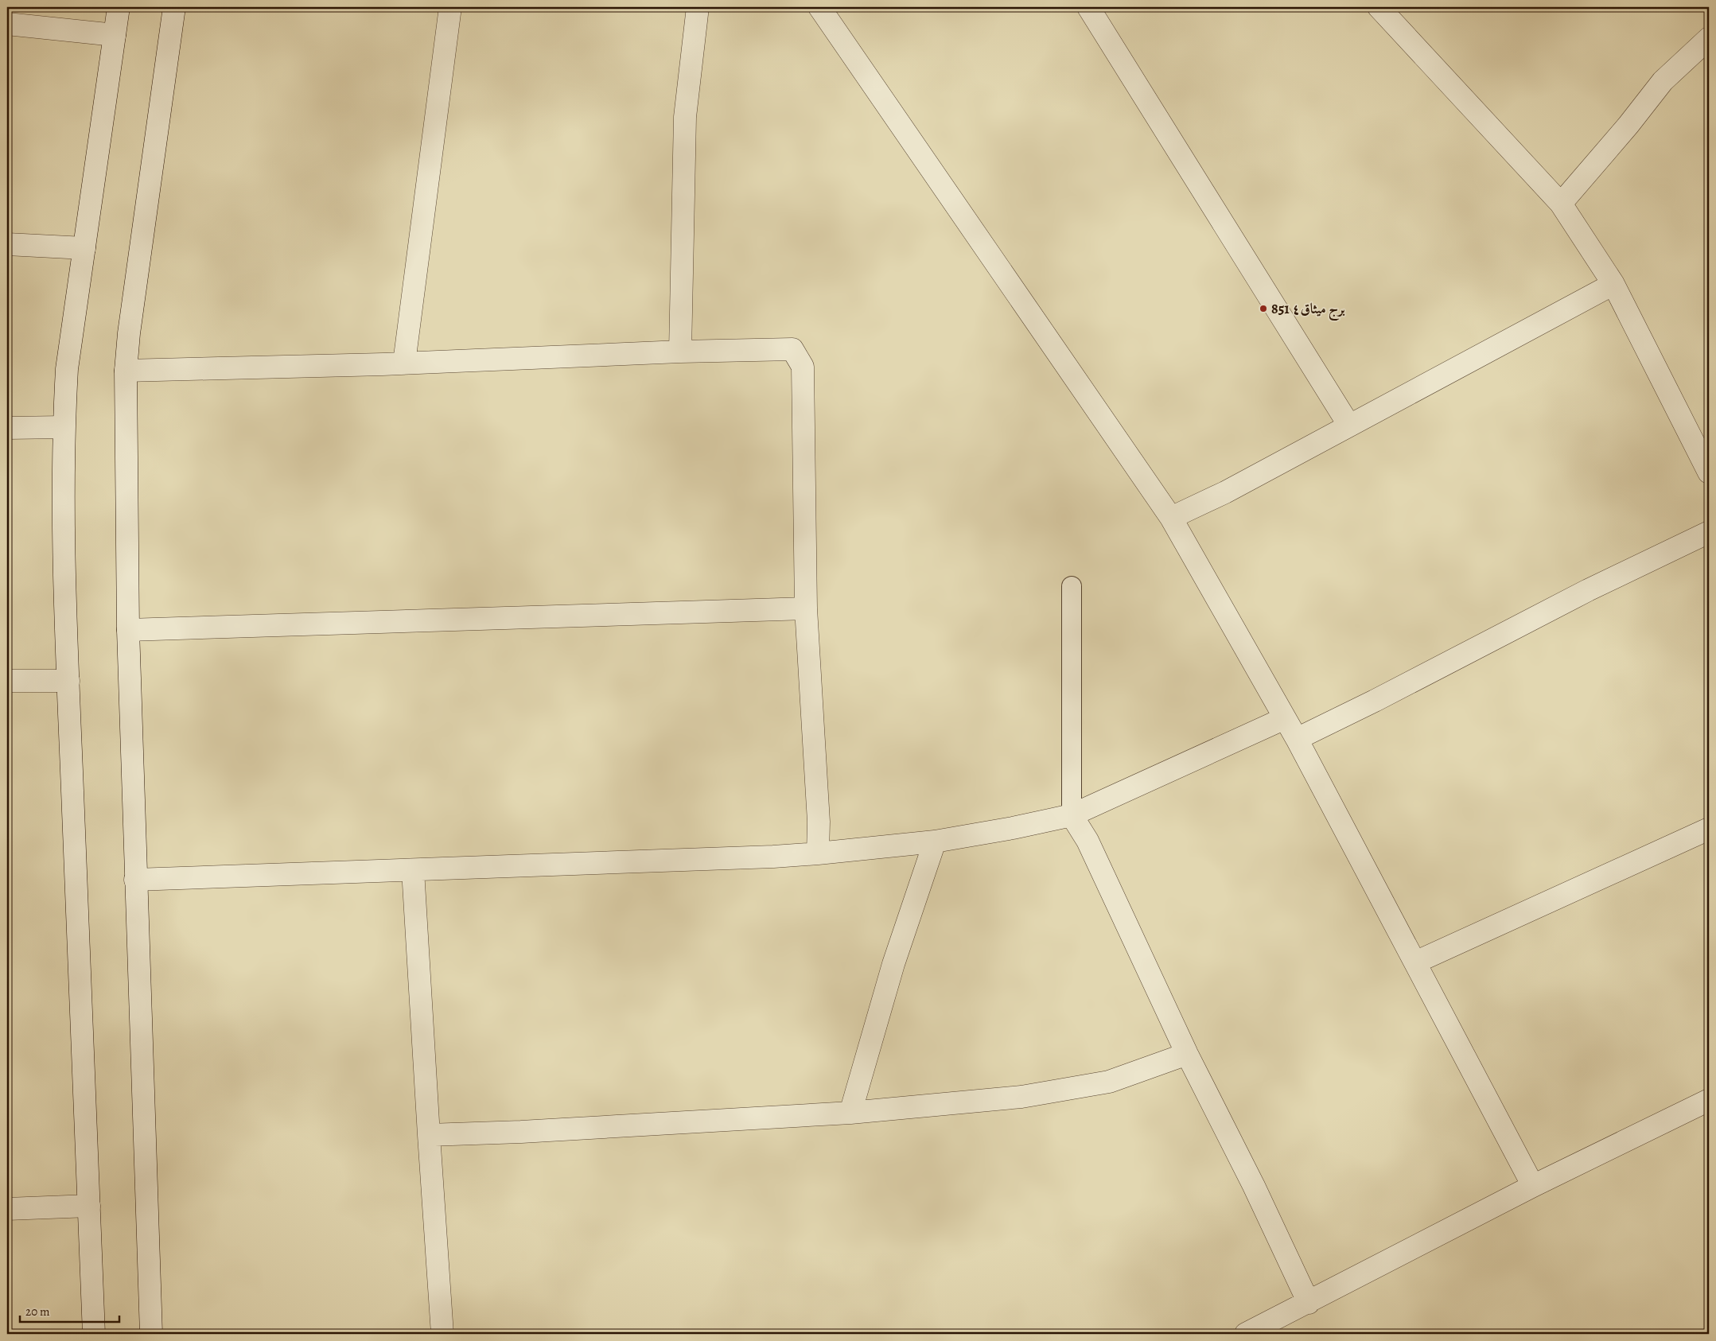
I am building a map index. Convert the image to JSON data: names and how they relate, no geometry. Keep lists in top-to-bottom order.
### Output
{
  "places": ["برج ميثاق٤ 851"],
  "scale_bar": "20 m"
}
